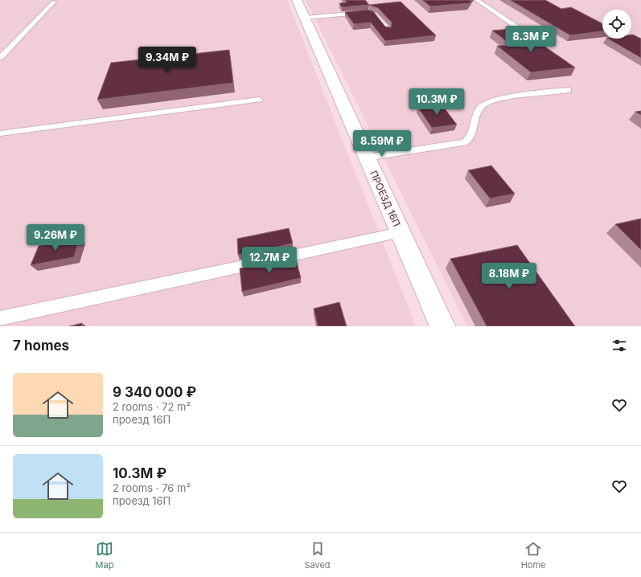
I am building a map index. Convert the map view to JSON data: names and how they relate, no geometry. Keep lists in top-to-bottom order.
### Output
{
  "streets": {
    "street": ["ПРОЕЗД 16П"]
  },
  "page": {
    "price": [
      "8.3M ₽",
      "9.34M ₽",
      "10.3M ₽",
      "8.59M ₽",
      "9.26M ₽",
      "12.7M ₽",
      "8.18M ₽"
    ],
    "heading": "7 homes",
    "list": [
      {
        "name": "9 340 000 ₽",
        "note": "2 rooms · 72 m² · проезд 16П"
      },
      {
        "name": "10.3M ₽",
        "note": "2 rooms · 76 m² · проезд 16П"
      }
    ],
    "tabs": ["Map", "Saved", "Home"]
  }
}
